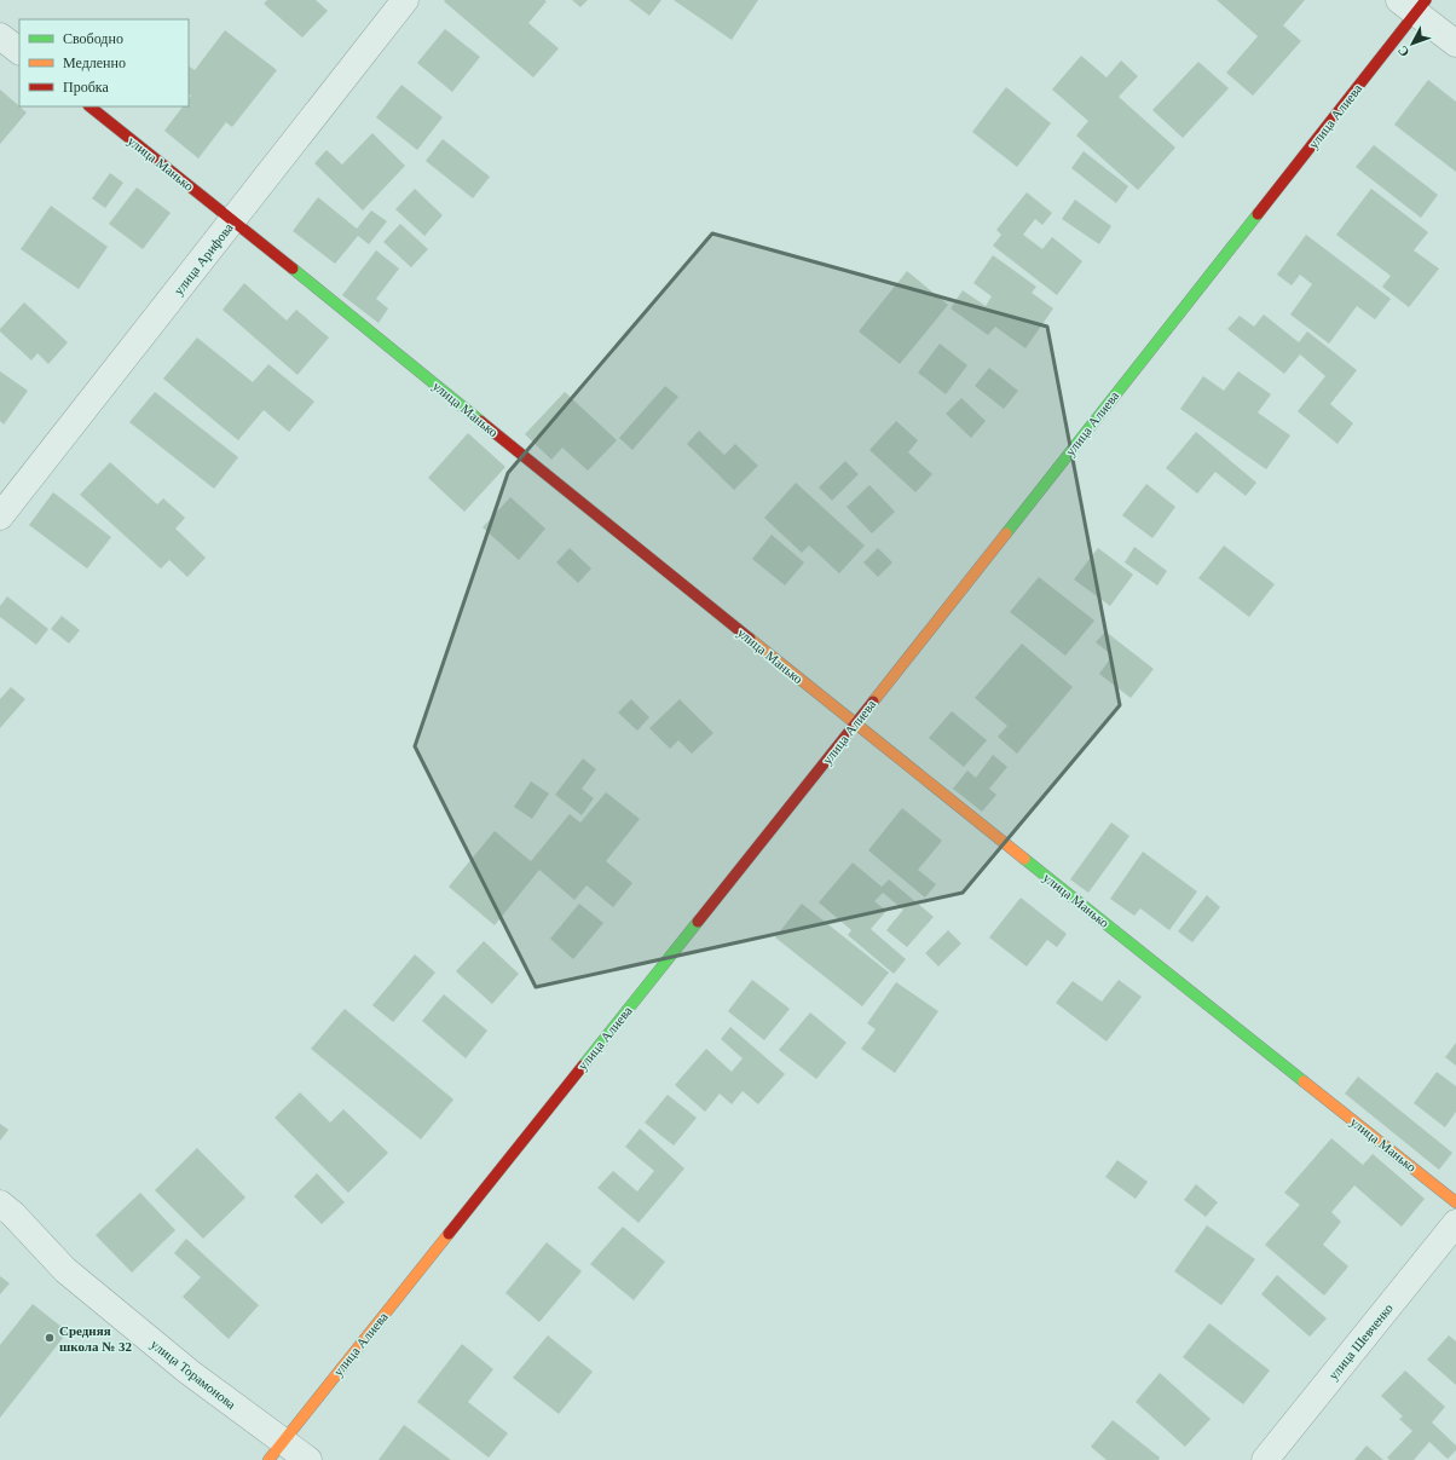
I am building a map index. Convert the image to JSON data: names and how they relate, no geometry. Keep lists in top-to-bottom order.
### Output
{
  "streets": {
    "street": [
      "улица Алиева",
      "улица Манько",
      "улица Арифова",
      "улица Шевченко",
      "улица Торамонова"
    ]
  },
  "crossings": [
    ["улица Алиева", "улица Манько"],
    ["улица Алиева", "улица Торамонова"],
    ["улица Манько", "улица Арифова"]
  ],
  "places": ["Средняя школа № 32"],
  "legend": ["Свободно", "Медленно", "Пробка"],
  "north": "bottom left"
}
